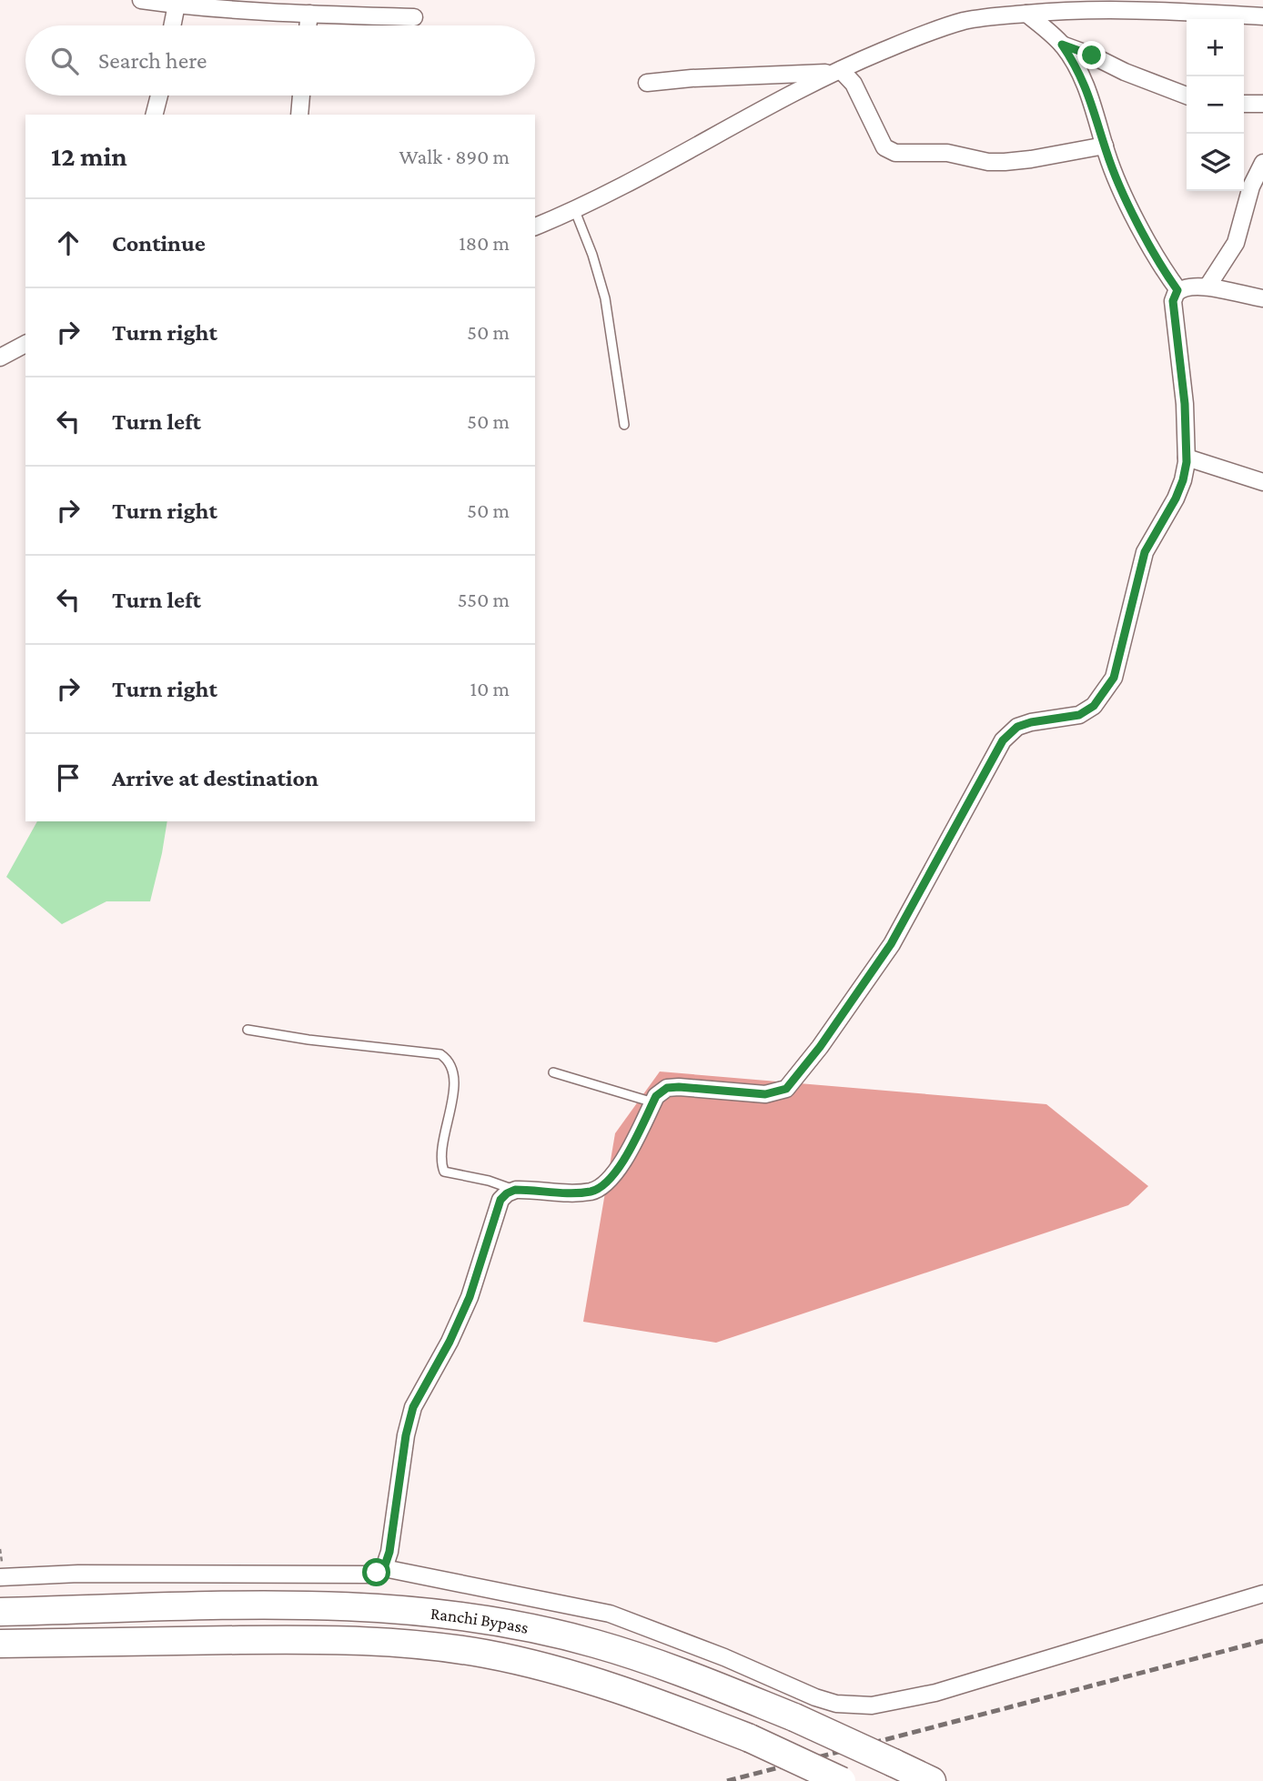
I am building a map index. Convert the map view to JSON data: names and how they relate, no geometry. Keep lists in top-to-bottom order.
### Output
{
  "streets": {
    "highway": ["Ranchi Bypass"]
  },
  "page": {
    "map_buttons": ["+", "−"],
    "search": "Search here",
    "heading": ["12 min", "Walk · 890 m"],
    "list": [
      ["Continue", "180 m"],
      ["Turn right", "50 m"],
      ["Turn left", "50 m"],
      ["Turn right", "50 m"],
      ["Turn left", "550 m"],
      ["Turn right", "10 m"],
      "Arrive at destination"
    ]
  }
}
